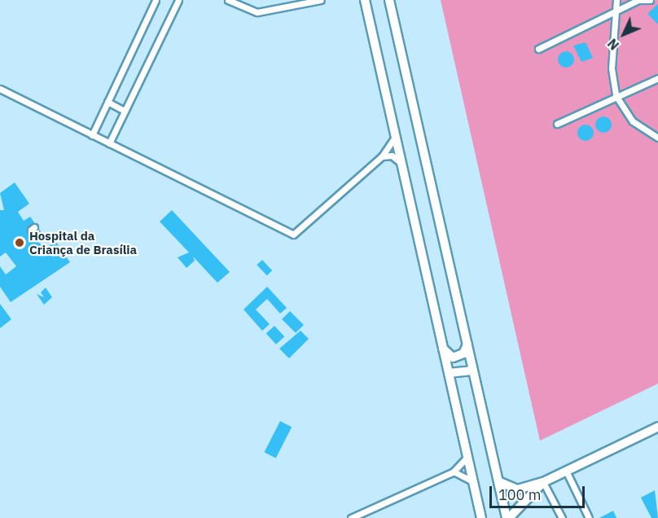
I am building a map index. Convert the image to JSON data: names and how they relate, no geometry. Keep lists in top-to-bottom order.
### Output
{
  "places": ["Hospital da Criança de Brasília"],
  "scale_bar": "100 m",
  "north": "bottom left"
}
